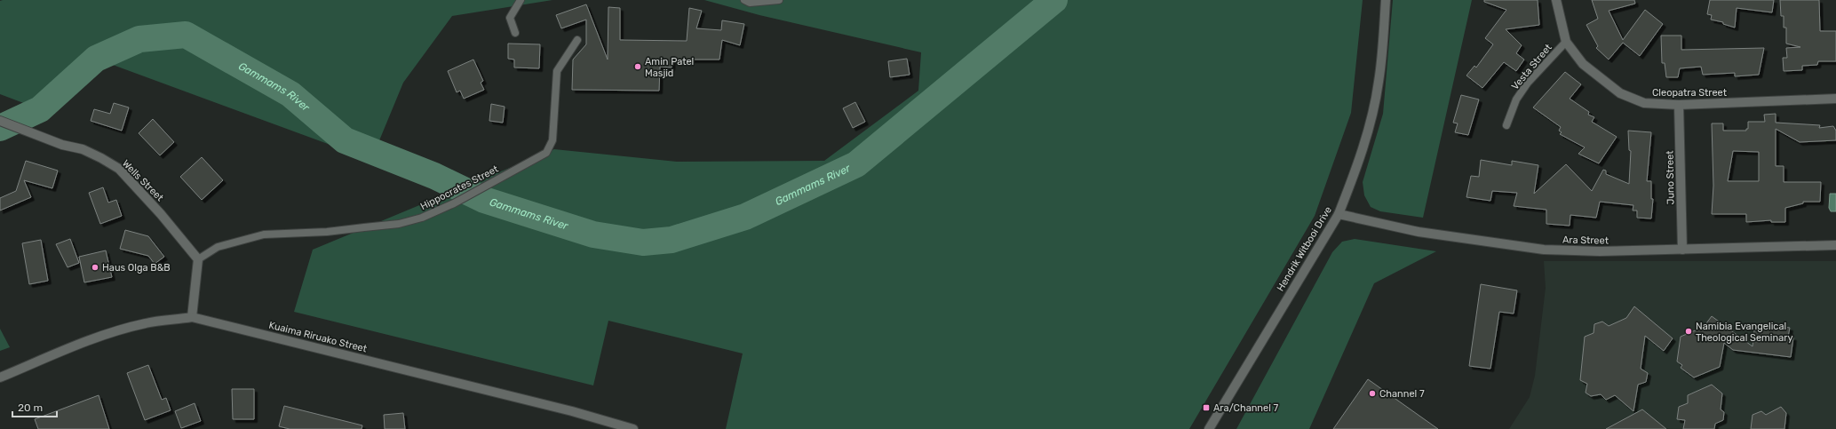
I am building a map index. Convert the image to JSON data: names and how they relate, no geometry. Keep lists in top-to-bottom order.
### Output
{
  "streets": {
    "street": [
      "Cleopatra Street",
      "Juno Street",
      "Wells Street",
      "Ara Street",
      "Hendrik Witbooi Drive",
      "Kuaima Riruako Street"
    ],
    "lane": ["Vesta Street", "Hippocrates Street"]
  },
  "crossings": [
    ["Vesta Street", "Cleopatra Street"],
    ["Cleopatra Street", "Juno Street"],
    ["Juno Street", "Ara Street"],
    ["Wells Street", "Hippocrates Street"],
    ["Ara Street", "Hendrik Witbooi Drive"]
  ],
  "water": ["Gammams River"],
  "places": {
    "other": [
      "Amin Patel Masjid",
      "Haus Olga B&B",
      "Namibia Evangelical Theological Seminary",
      "Channel 7"
    ],
    "transit": ["Ara/Channel 7"]
  },
  "scale_bar": "20 m"
}
